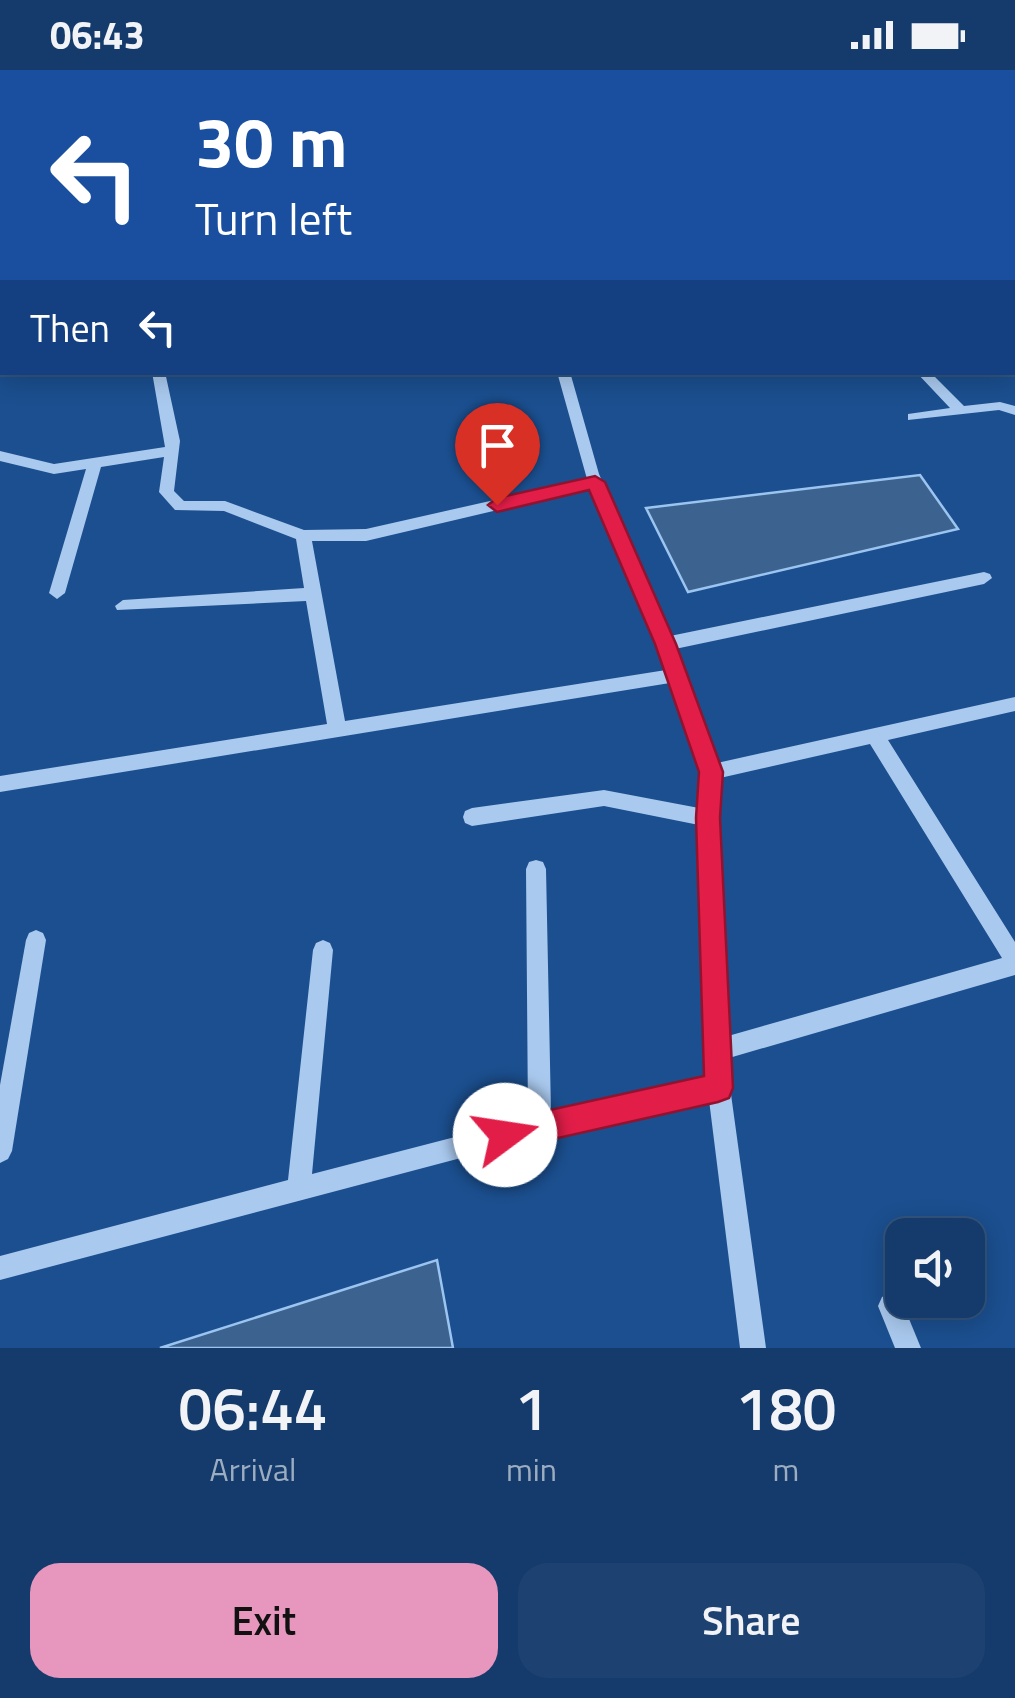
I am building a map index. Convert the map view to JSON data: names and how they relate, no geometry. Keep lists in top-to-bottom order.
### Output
{
  "page": {
    "status": "06:43",
    "turn": ["30 m", "Turn left"],
    "then": "Then",
    "eta": [
      "06:44",
      "Arrival",
      "1",
      "min",
      "180",
      "m"
    ],
    "buttons": ["Exit", "Share"]
  }
}
